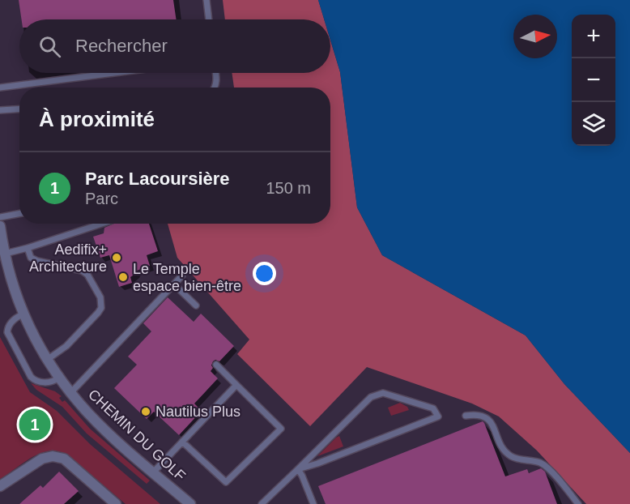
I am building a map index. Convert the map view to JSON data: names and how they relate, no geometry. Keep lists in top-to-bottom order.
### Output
{
  "streets": {
    "street": ["CHEMIN DU GOLF"]
  },
  "places": ["Aedifix+ Architecture", "Le Temple espace bien-être", "Nautilus Plus"],
  "north": "right",
  "page": {
    "map_buttons": ["+", "−"],
    "search": "Rechercher",
    "heading": "À proximité",
    "list": [
      {
        "mark": "1",
        "name": "Parc Lacoursière",
        "note": "Parc",
        "value": "150 m"
      }
    ],
    "pins": "1"
  }
}
